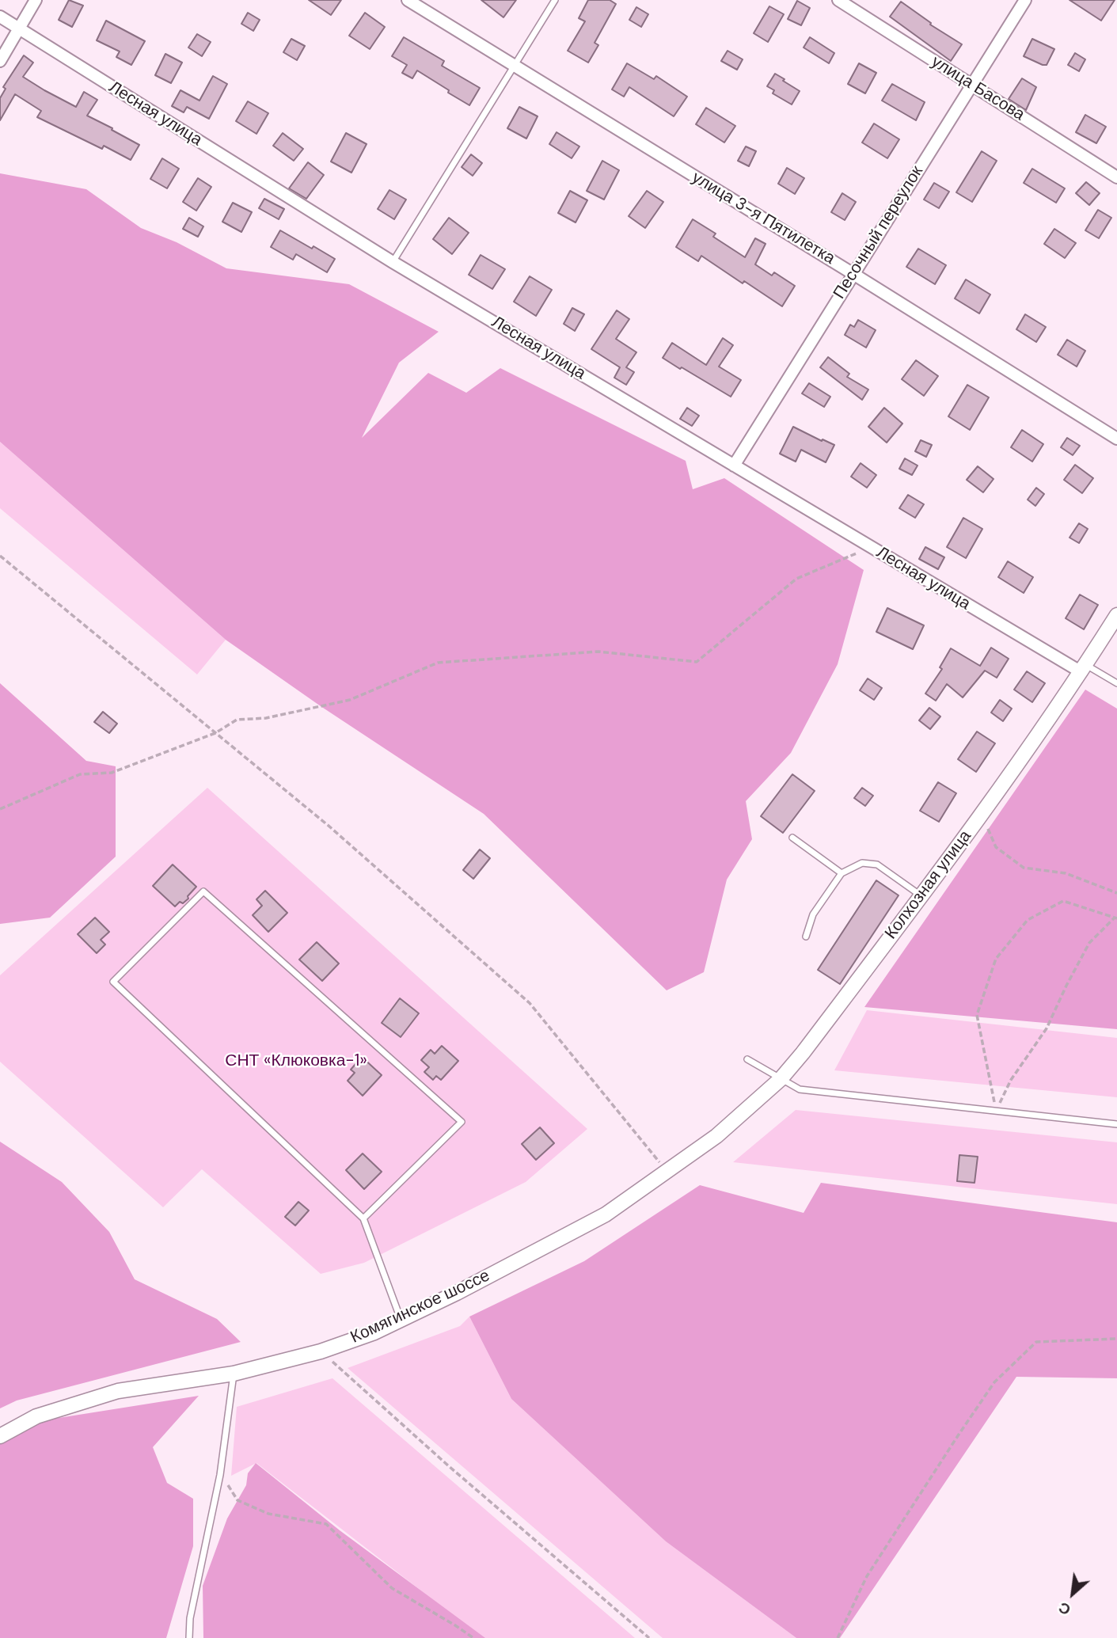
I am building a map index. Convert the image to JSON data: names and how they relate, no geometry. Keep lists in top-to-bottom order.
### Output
{
  "streets": {
    "street": [
      "улица Басова",
      "Лесная улица",
      "улица 3-я Пятилетка",
      "Песочный переулок",
      "Колхозная улица",
      "Комягинское шоссе"
    ]
  },
  "crossings": [
    ["улица Басова", "Песочный переулок"],
    ["Лесная улица", "Песочный переулок"],
    ["Лесная улица", "Колхозная улица"],
    ["улица 3-я Пятилетка", "Песочный переулок"],
    ["Колхозная улица", "Комягинское шоссе"]
  ],
  "parks": ["СНТ «Клюковка-1»"],
  "north": "bottom left"
}
